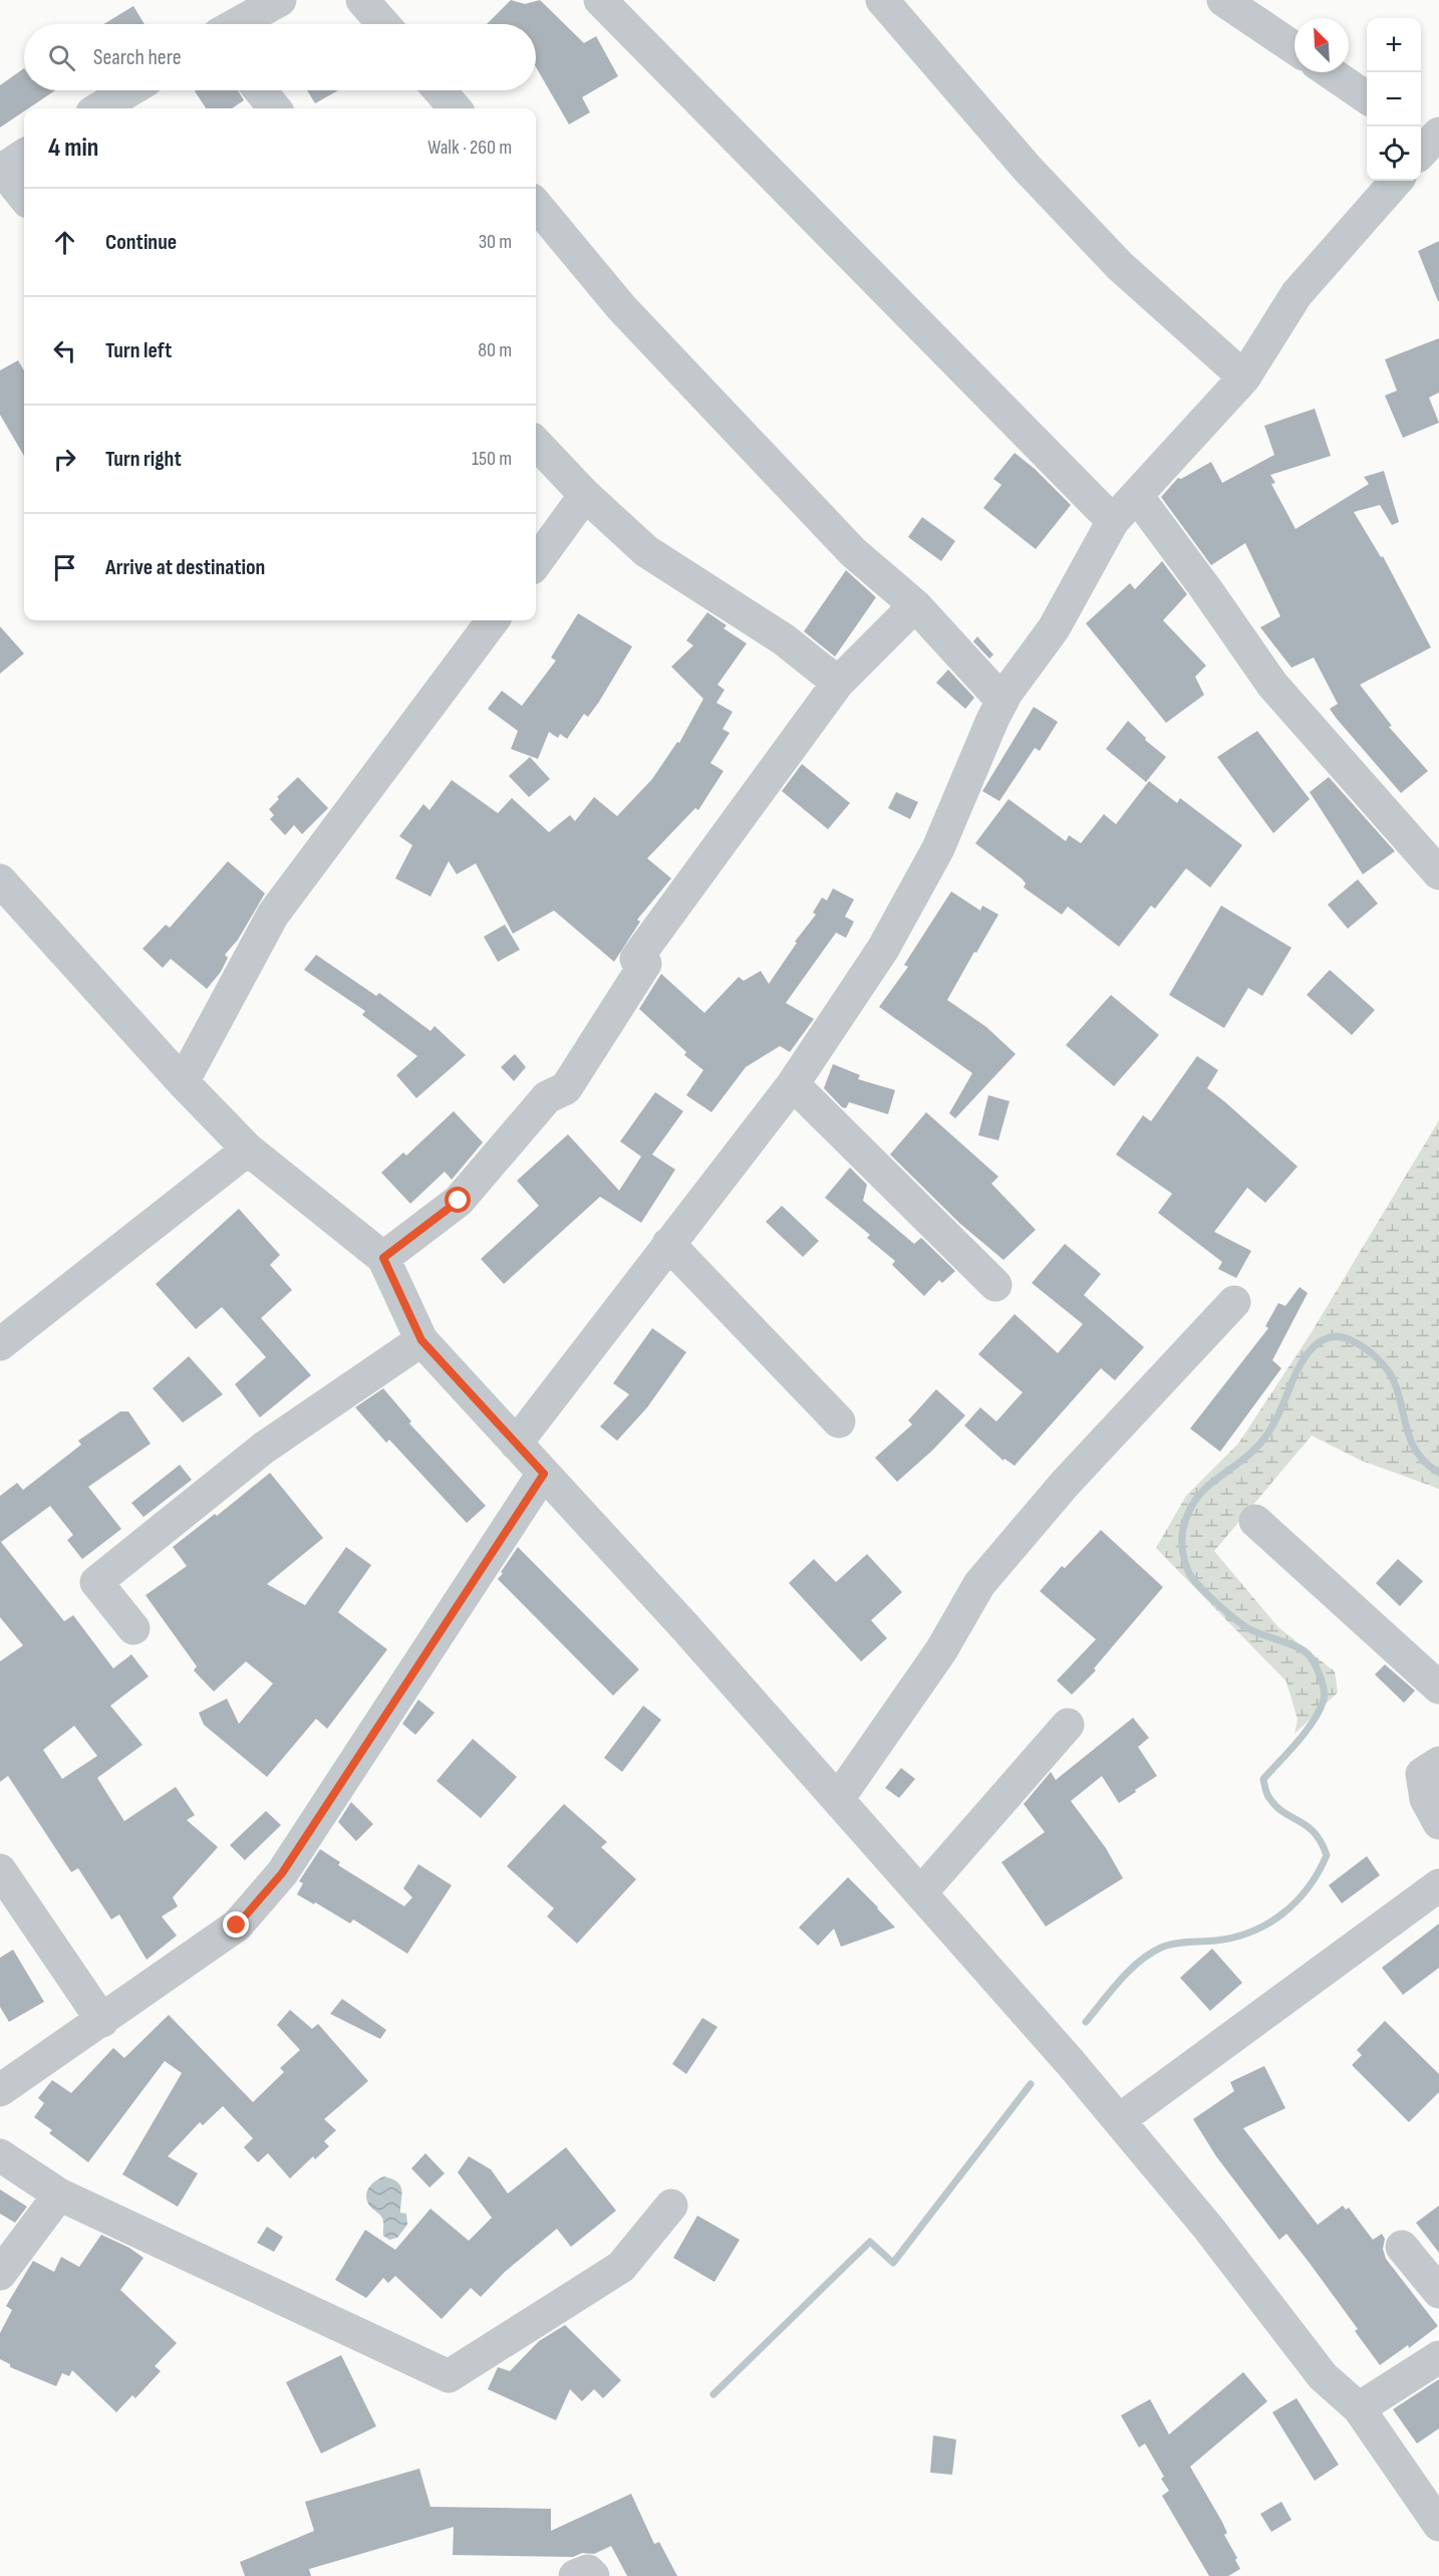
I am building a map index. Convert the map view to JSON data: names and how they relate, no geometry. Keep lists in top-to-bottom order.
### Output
{
  "north": "top left",
  "page": {
    "map_buttons": ["+", "−"],
    "search": "Search here",
    "heading": ["4 min", "Walk · 260 m"],
    "list": [
      ["Continue", "30 m"],
      ["Turn left", "80 m"],
      ["Turn right", "150 m"],
      "Arrive at destination"
    ]
  }
}
